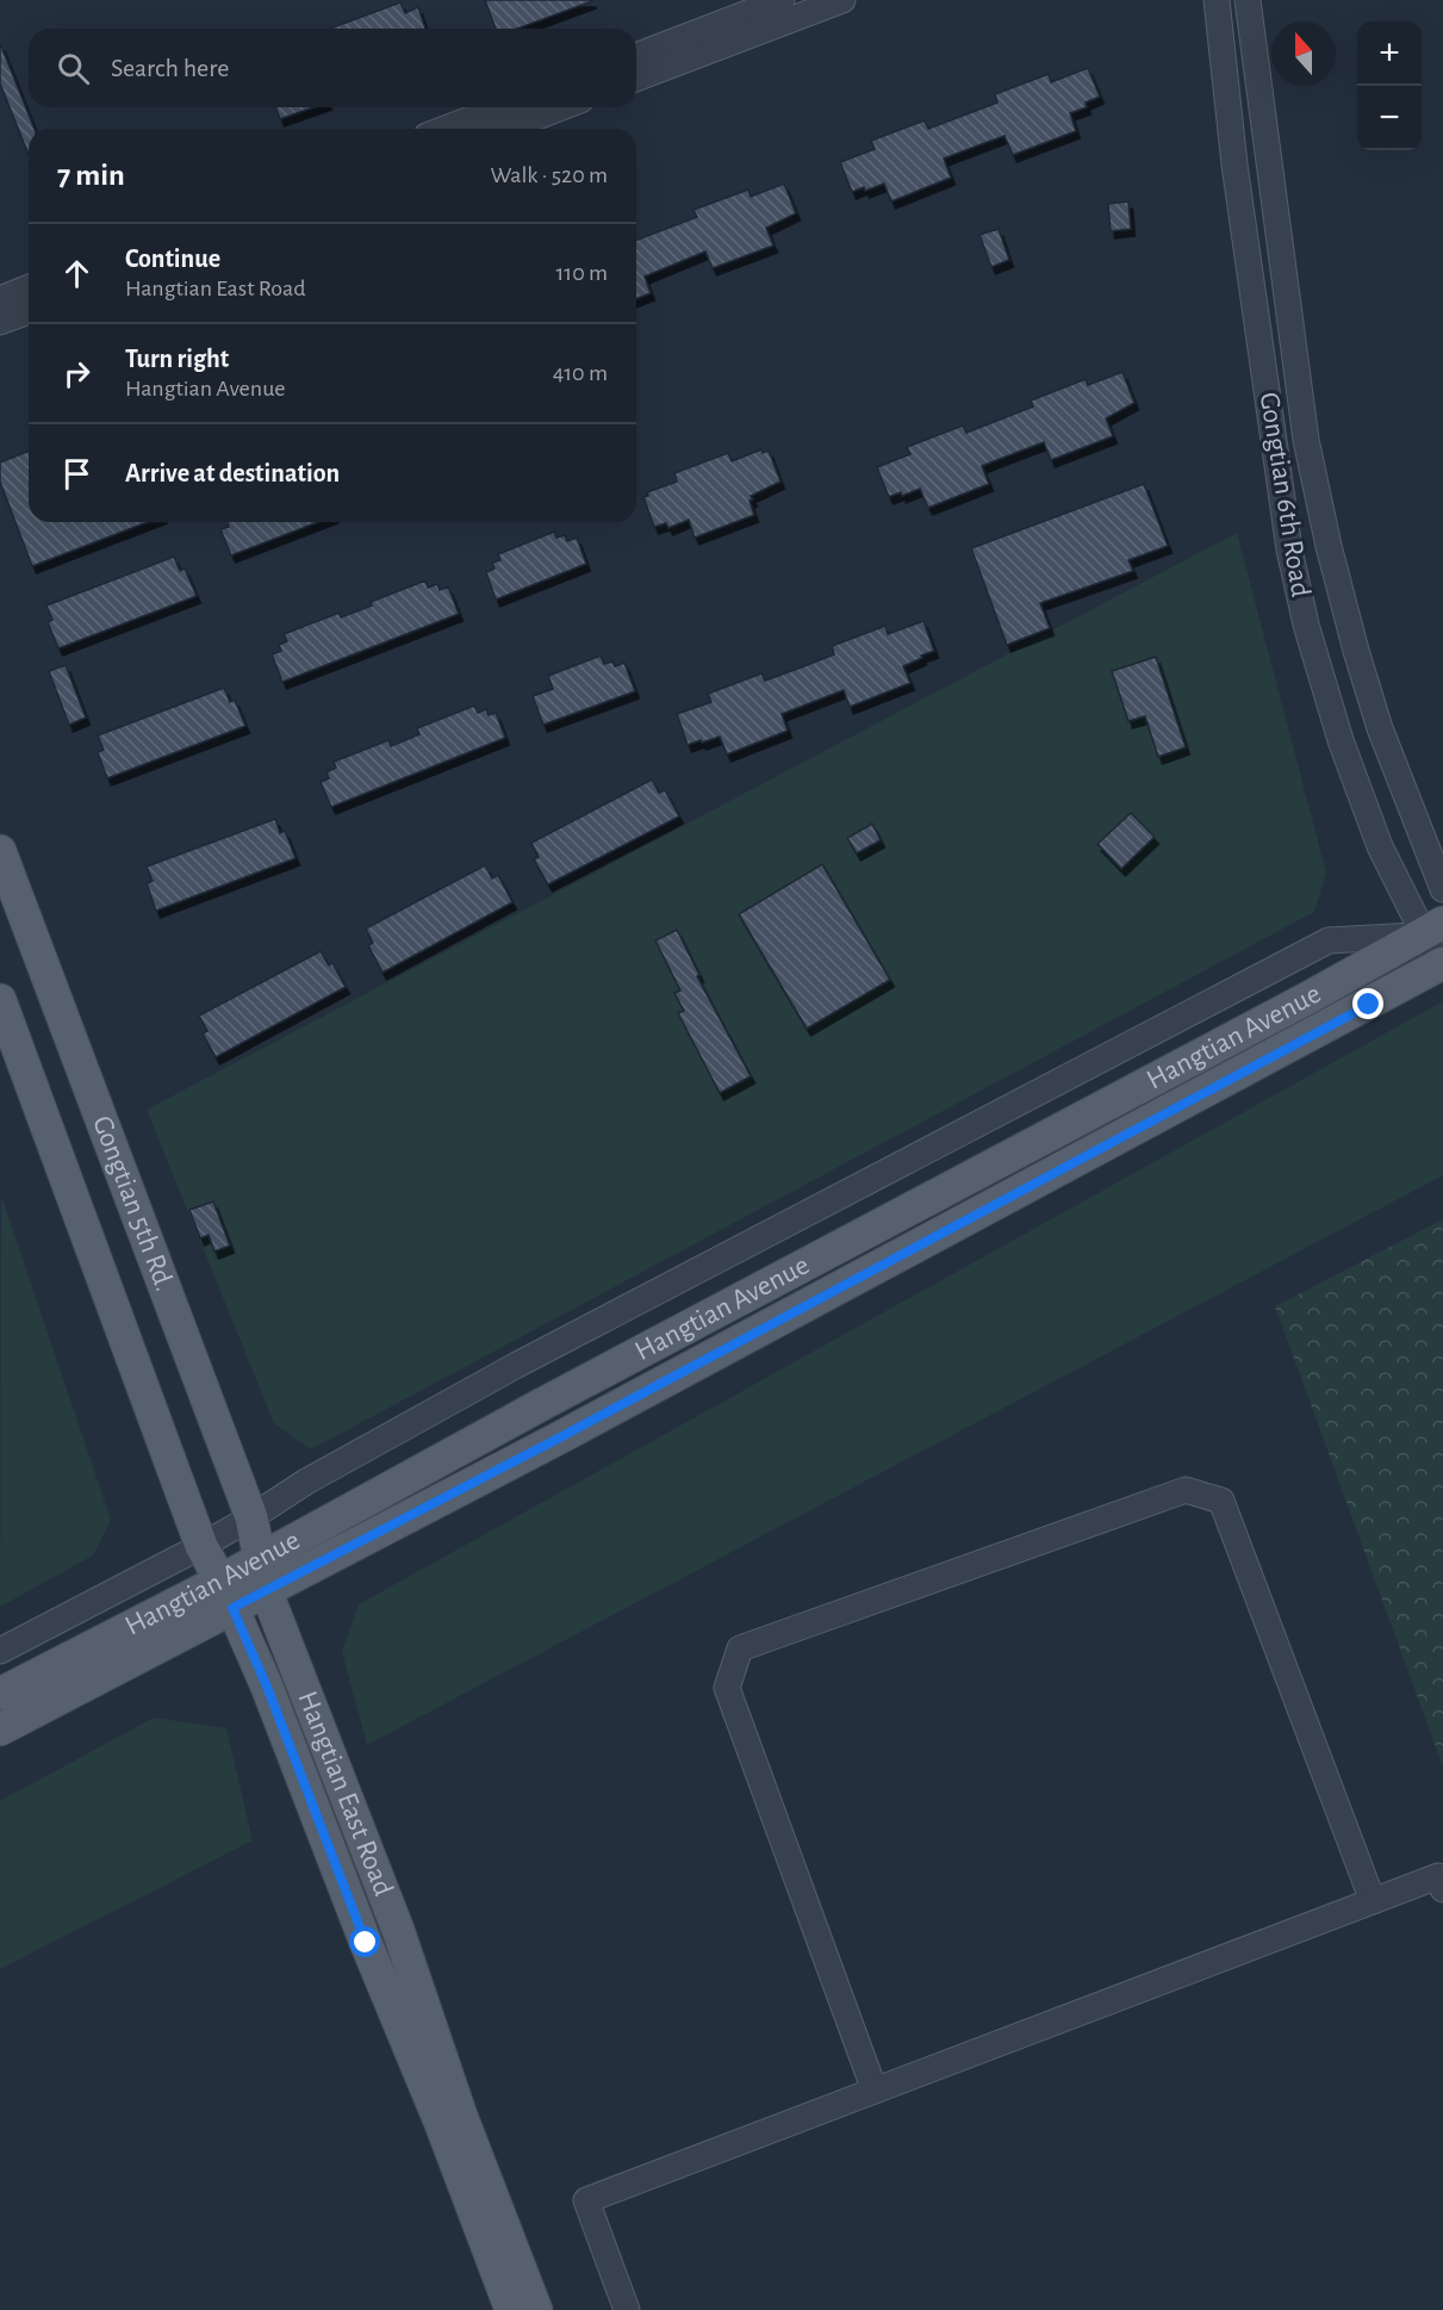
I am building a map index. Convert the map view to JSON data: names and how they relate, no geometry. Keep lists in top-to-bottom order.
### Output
{
  "streets": {
    "main road": ["Hangtian Avenue", "Gongtian 5th Rd.", "Hangtian East Road"],
    "street": ["Gongtian 6th Road"]
  },
  "crossings": [
    ["Gongtian 6th Road", "Hangtian Avenue"],
    ["Hangtian Avenue", "Gongtian 5th Rd."],
    ["Hangtian Avenue", "Hangtian East Road"],
    ["Gongtian 5th Rd.", "Hangtian East Road"]
  ],
  "north": "top",
  "page": {
    "map_buttons": ["+", "−"],
    "search": "Search here",
    "heading": ["7 min", "Walk · 520 m"],
    "list": [
      ["Continue", "Hangtian East Road", "110 m"],
      ["Turn right", "Hangtian Avenue", "410 m"],
      "Arrive at destination"
    ]
  }
}
